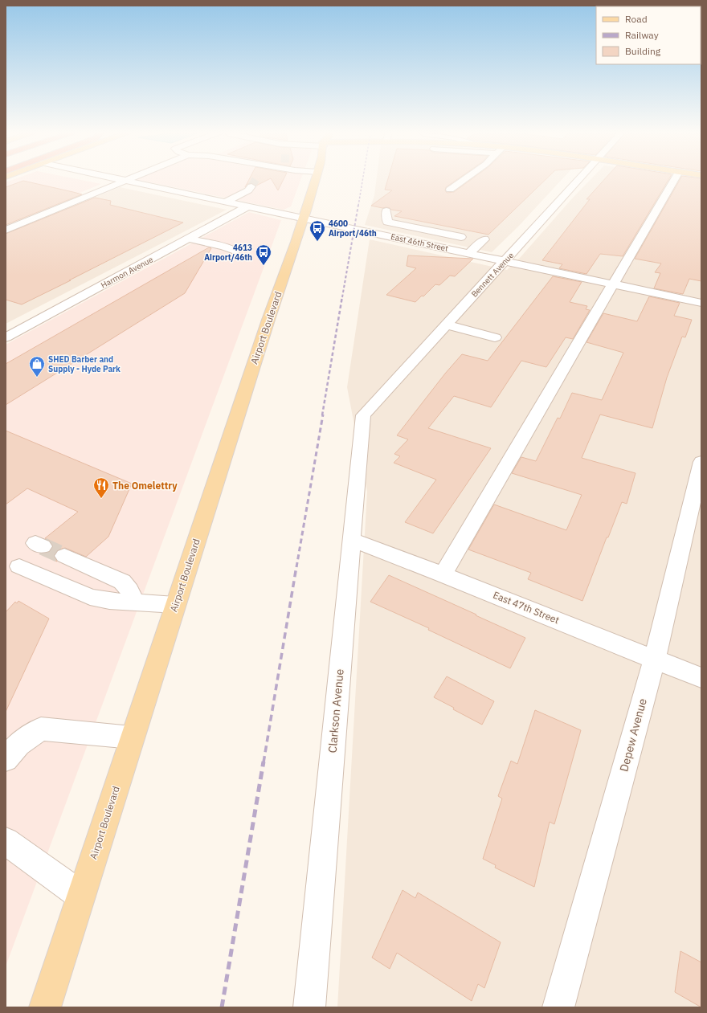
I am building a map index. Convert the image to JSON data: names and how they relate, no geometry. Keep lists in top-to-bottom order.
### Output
{
  "streets": {
    "main road": ["Airport Boulevard"],
    "street": [
      "East 46th Street",
      "Harmon Avenue",
      "Bennett Avenue",
      "East 47th Street",
      "Clarkson Avenue",
      "Depew Avenue"
    ]
  },
  "crossings": [
    ["East 46th Street", "Harmon Avenue"],
    ["East 46th Street", "Bennett Avenue"],
    ["East 46th Street", "Airport Boulevard"],
    ["Bennett Avenue", "Clarkson Avenue"],
    ["East 47th Street", "Clarkson Avenue"],
    ["East 47th Street", "Depew Avenue"]
  ],
  "places": {
    "bus stop": ["4600 Airport/46th", "4613 Airport/46th"],
    "shop": ["SHED Barber and Supply - Hyde Park"],
    "restaurant": ["The Omelettry"]
  },
  "legend": ["Road", "Railway", "Building"]
}
